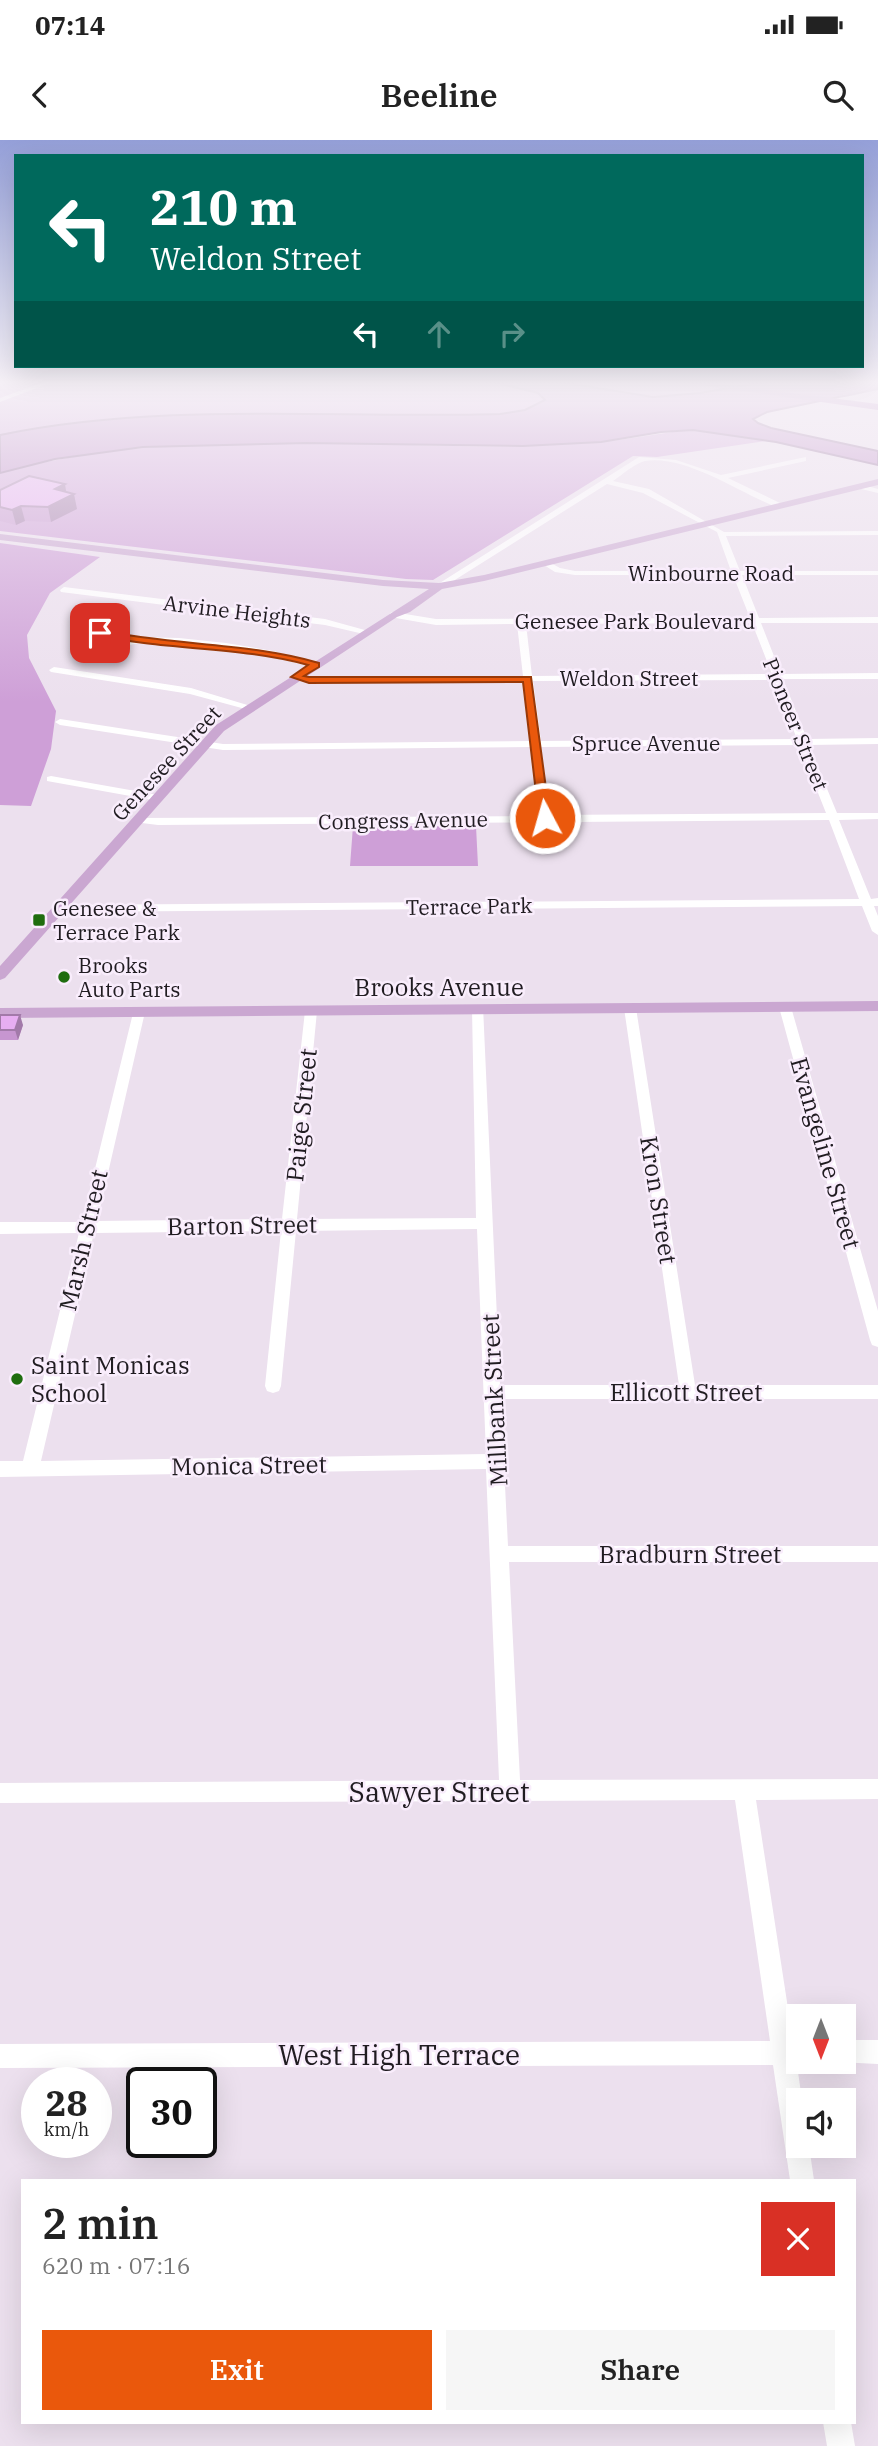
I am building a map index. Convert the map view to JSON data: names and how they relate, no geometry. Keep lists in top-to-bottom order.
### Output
{
  "streets": {
    "main road": ["Genesee Street", "Brooks Avenue"],
    "street": [
      "Winbourne Road",
      "Arvine Heights",
      "Genesee Park Boulevard",
      "Weldon Street",
      "Pioneer Street",
      "Spruce Avenue",
      "Congress Avenue",
      "Terrace Park",
      "Paige Street",
      "Evangeline Street",
      "Kron Street",
      "Barton Street",
      "Marsh Street",
      "Ellicott Street",
      "Millbank Street",
      "Monica Street",
      "Bradburn Street",
      "Sawyer Street",
      "West High Terrace"
    ]
  },
  "crossings": [
    ["Winbourne Road", "Pioneer Street"],
    ["Arvine Heights", "Genesee Street"],
    ["Genesee Park Boulevard", "Pioneer Street"],
    ["Genesee Park Boulevard", "Genesee Street"],
    ["Weldon Street", "Pioneer Street"],
    ["Weldon Street", "Genesee Street"],
    ["Pioneer Street", "Spruce Avenue"],
    ["Pioneer Street", "Congress Avenue"],
    ["Pioneer Street", "Terrace Park"],
    ["Spruce Avenue", "Genesee Street"],
    ["Genesee Street", "Congress Avenue"],
    ["Genesee Street", "Terrace Park"],
    ["Brooks Avenue", "Paige Street"],
    ["Brooks Avenue", "Evangeline Street"],
    ["Brooks Avenue", "Kron Street"],
    ["Brooks Avenue", "Marsh Street"],
    ["Brooks Avenue", "Millbank Street"],
    ["Paige Street", "Barton Street"],
    ["Kron Street", "Ellicott Street"],
    ["Barton Street", "Marsh Street"],
    ["Barton Street", "Millbank Street"],
    ["Marsh Street", "Monica Street"],
    ["Ellicott Street", "Millbank Street"],
    ["Millbank Street", "Monica Street"],
    ["Millbank Street", "Bradburn Street"],
    ["Millbank Street", "Sawyer Street"]
  ],
  "places": {
    "transit": ["Genesee & Terrace Park"],
    "other": ["Brooks Auto Parts", "Saint Monicas School"]
  },
  "north": "bottom",
  "page": {
    "status": "07:14",
    "header": "Beeline",
    "turn": ["210 m", "Weldon Street"],
    "speed": "28 km/h",
    "limit": "30",
    "heading": ["2 min", "620 m · 07:16"],
    "buttons": ["Exit", "Share"]
  }
}
